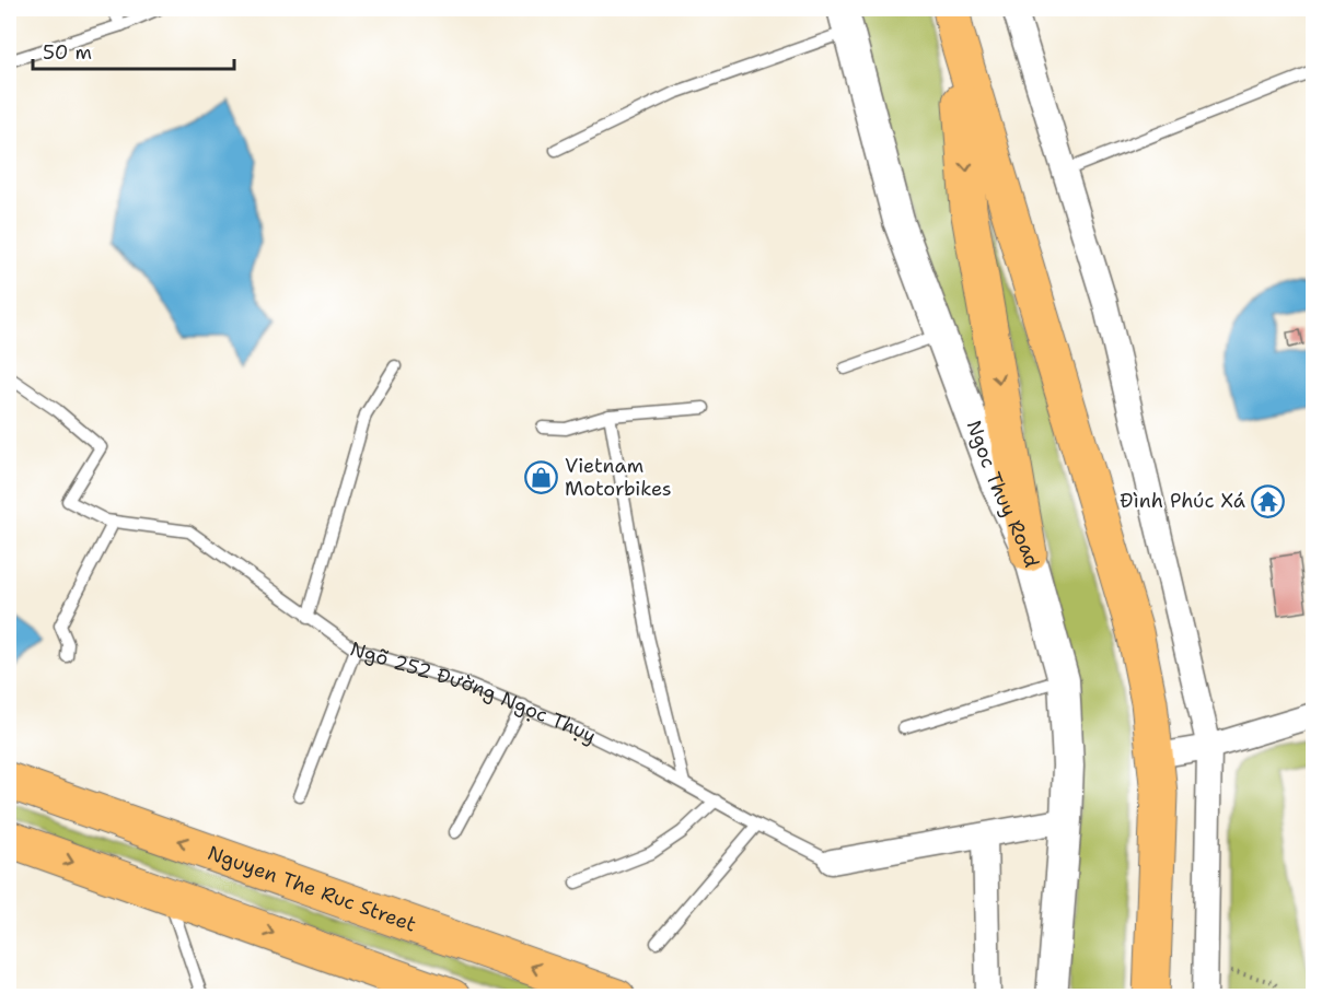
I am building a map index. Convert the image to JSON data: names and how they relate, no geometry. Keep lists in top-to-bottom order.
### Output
{
  "streets": {
    "main road": ["Nguyen The Ruc Street"],
    "street": ["Ngoc Thuy Road", "Ngõ 252 Đường Ngọc Thụy"]
  },
  "crossings": [
    ["Ngoc Thuy Road", "Ngõ 252 Đường Ngọc Thụy"]
  ],
  "places": {
    "shop": ["Vietnam Motorbikes"],
    "temple": ["Đình Phúc Xá"]
  },
  "scale_bar": "50 m"
}
